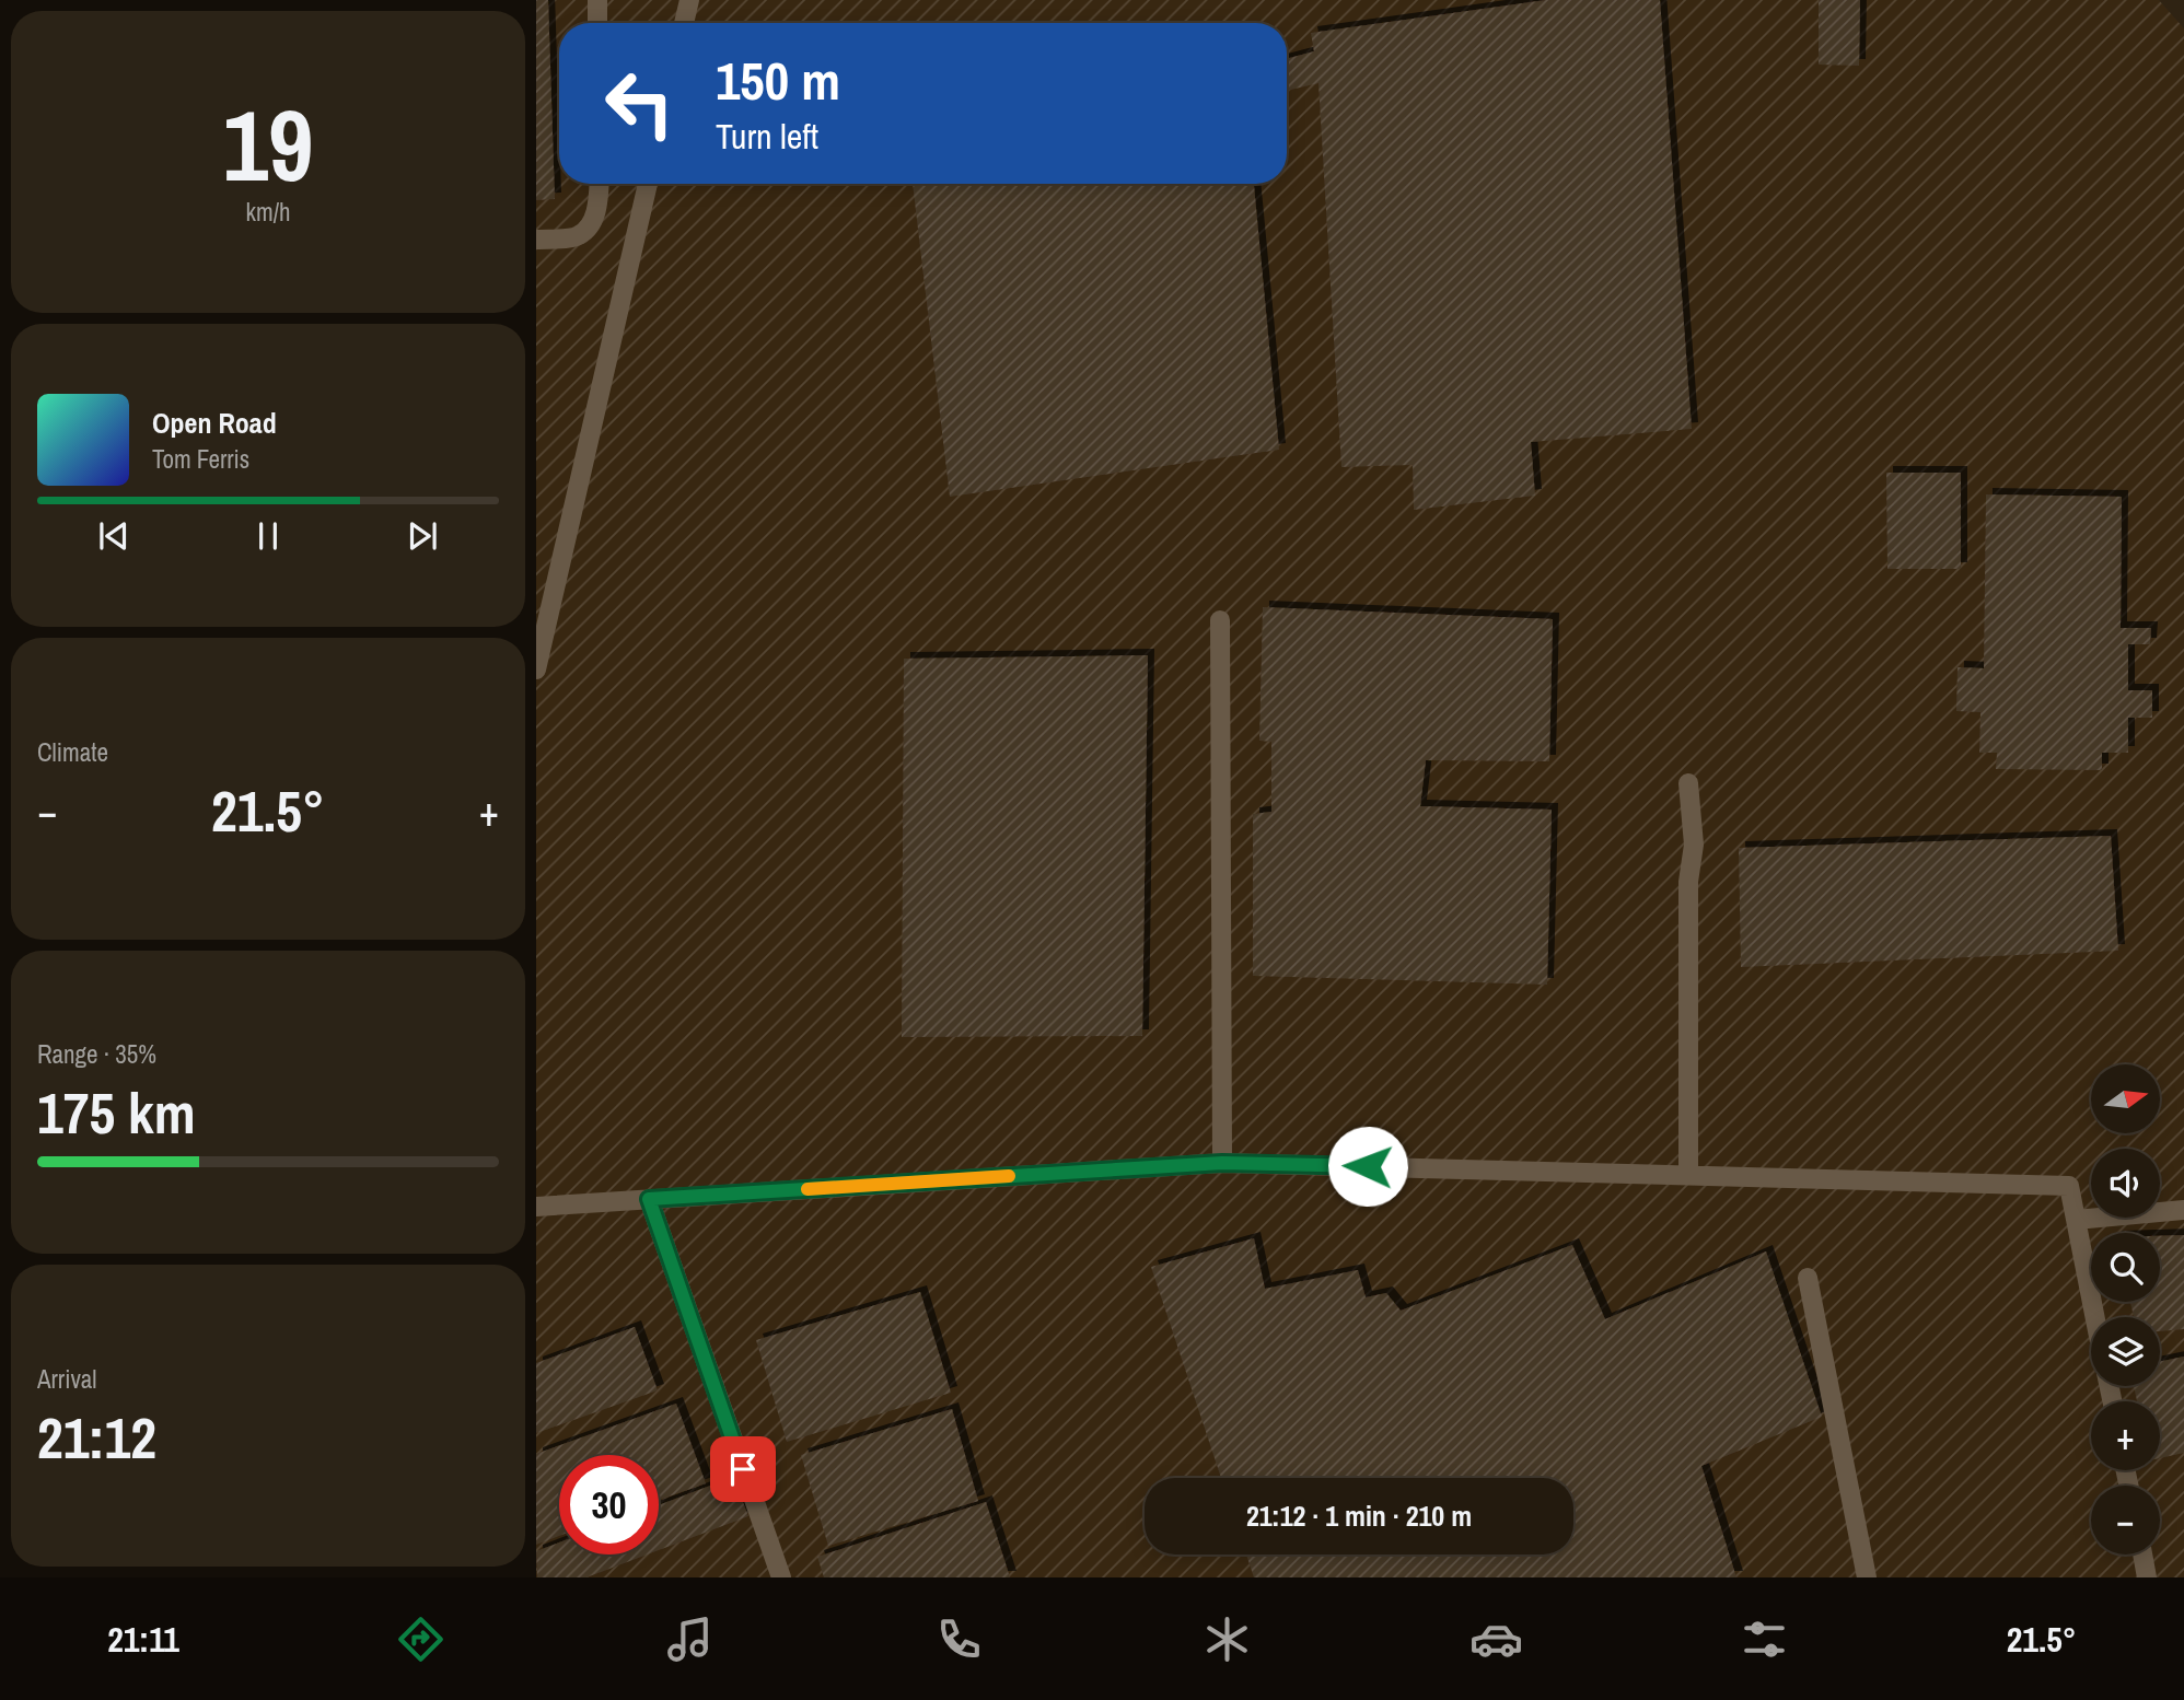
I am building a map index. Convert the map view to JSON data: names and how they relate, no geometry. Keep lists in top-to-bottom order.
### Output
{
  "north": "right",
  "page": {
    "tile": [
      ["19", "km/h"],
      "Climate",
      ["Range · 35%", "175 km"],
      ["Arrival", "21:12"]
    ],
    "turn": ["150 m", "Turn left"],
    "song": ["Open Road", "Tom Ferris"],
    "heat": ["−", "21.5°", "+"],
    "map_buttons": ["+", "−"],
    "limit": "30",
    "trip": "21:12 · 1 min · 210 m",
    "tabs": ["21:11", "21.5°"]
  }
}
